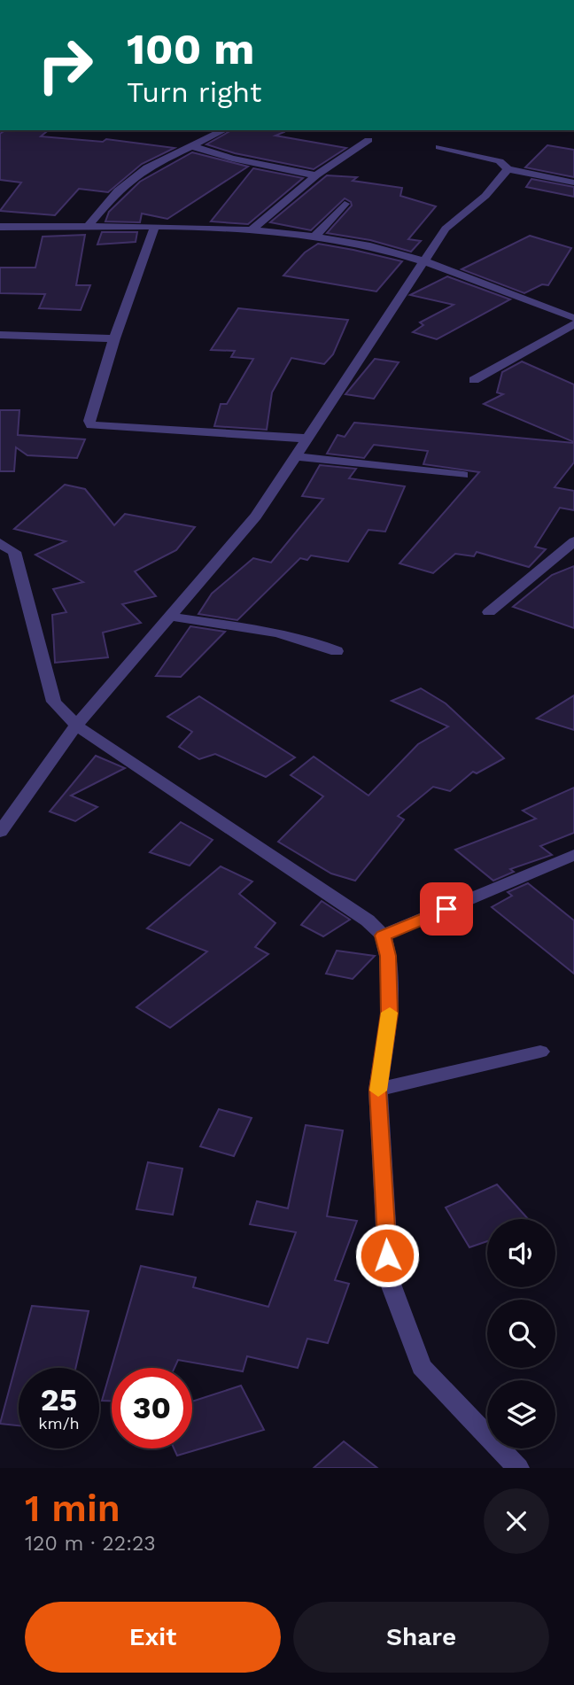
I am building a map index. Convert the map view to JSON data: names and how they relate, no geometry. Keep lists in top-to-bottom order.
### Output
{
  "page": {
    "turn": ["100 m", "Turn right"],
    "speed": "25 km/h",
    "limit": "30",
    "heading": ["1 min", "120 m · 22:23"],
    "buttons": ["Exit", "Share"]
  }
}
